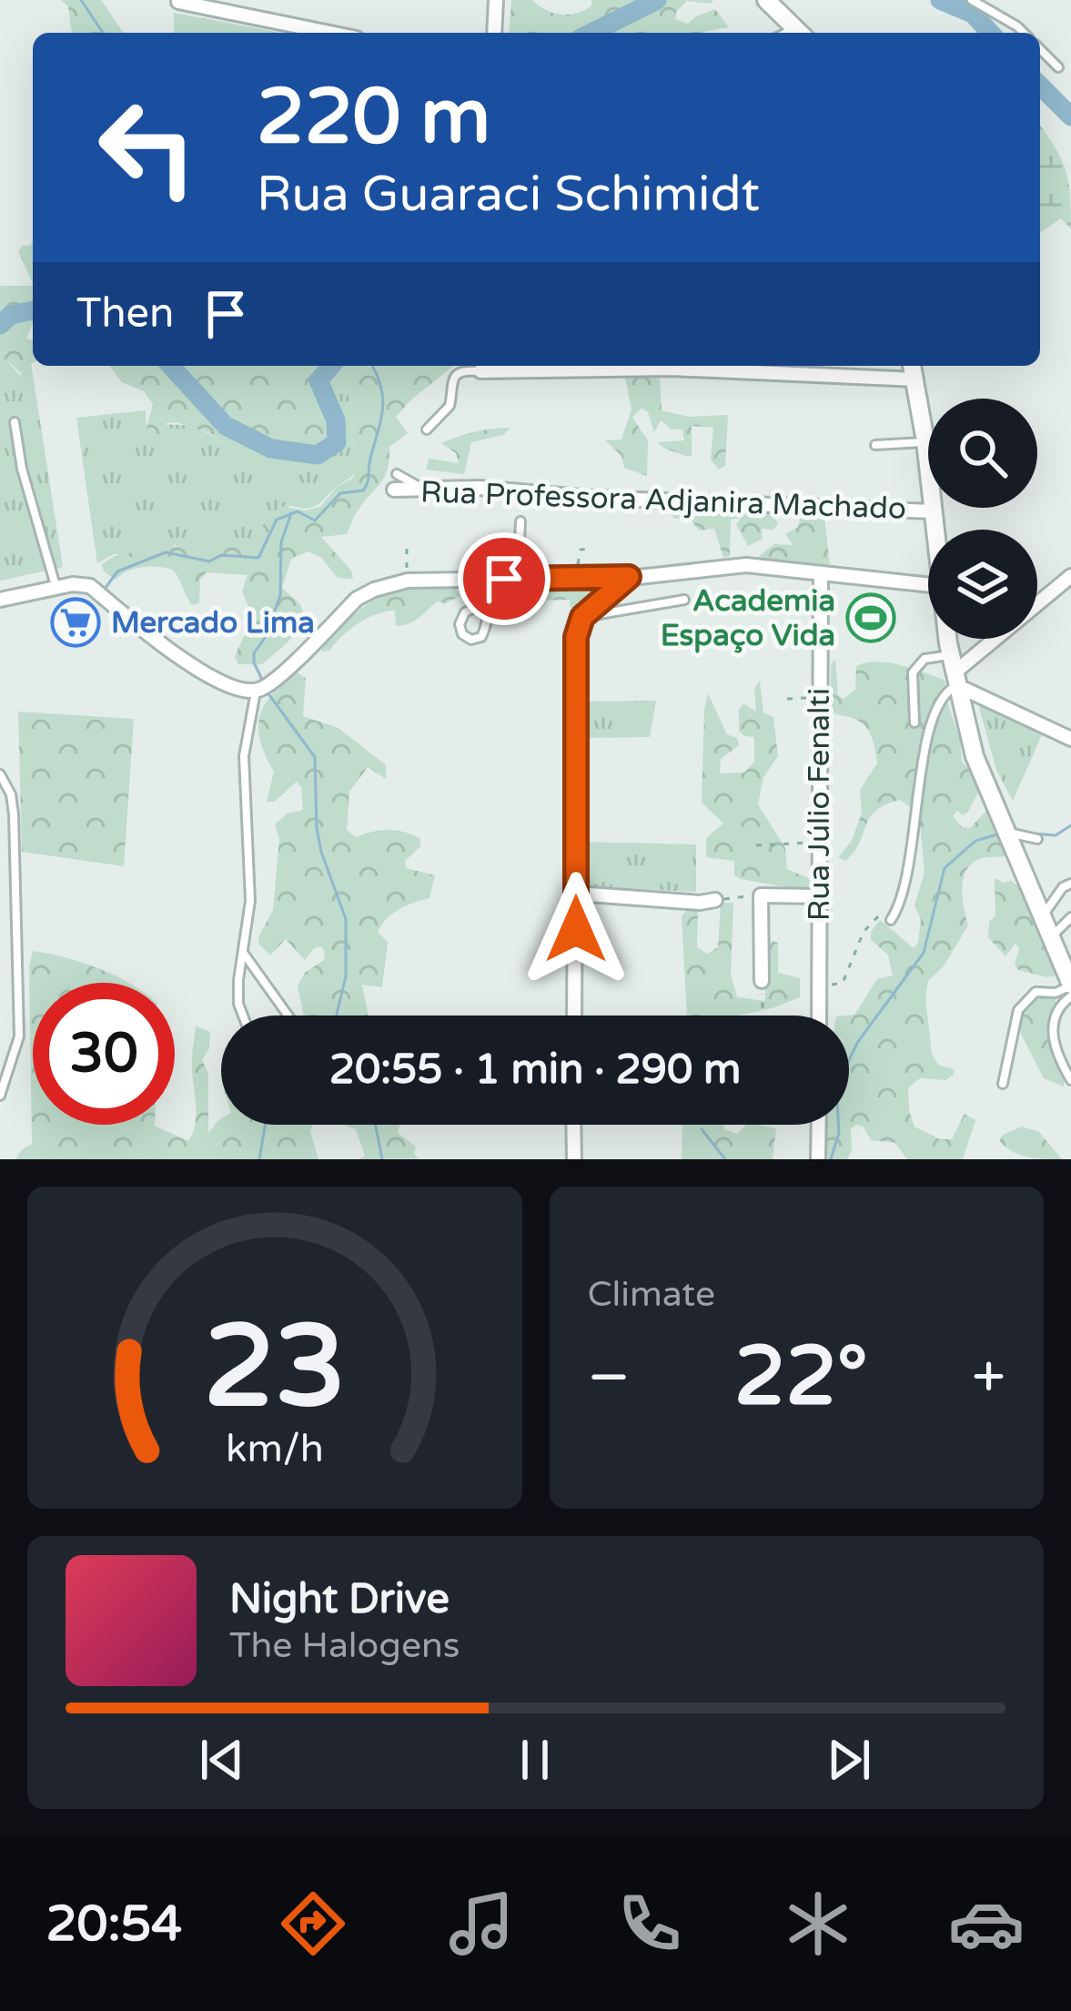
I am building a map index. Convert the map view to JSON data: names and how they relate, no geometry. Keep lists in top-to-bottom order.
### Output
{
  "streets": {
    "street": ["Rua Professora Adjanira Machado", "Rua Júlio Fenalti"]
  },
  "places": {
    "sports": ["Academia Espaço Vida"],
    "supermarket": ["Mercado Lima"]
  },
  "page": {
    "turn": ["220 m", "Rua Guaraci Schimidt"],
    "then": "Then",
    "limit": "30",
    "trip": "20:55 · 1 min · 290 m",
    "tile": "Climate",
    "heat": ["−", "22°", "+"],
    "song": ["Night Drive", "The Halogens"],
    "tabs": "20:54",
    "gauge": ["23", "km/h"]
  }
}
